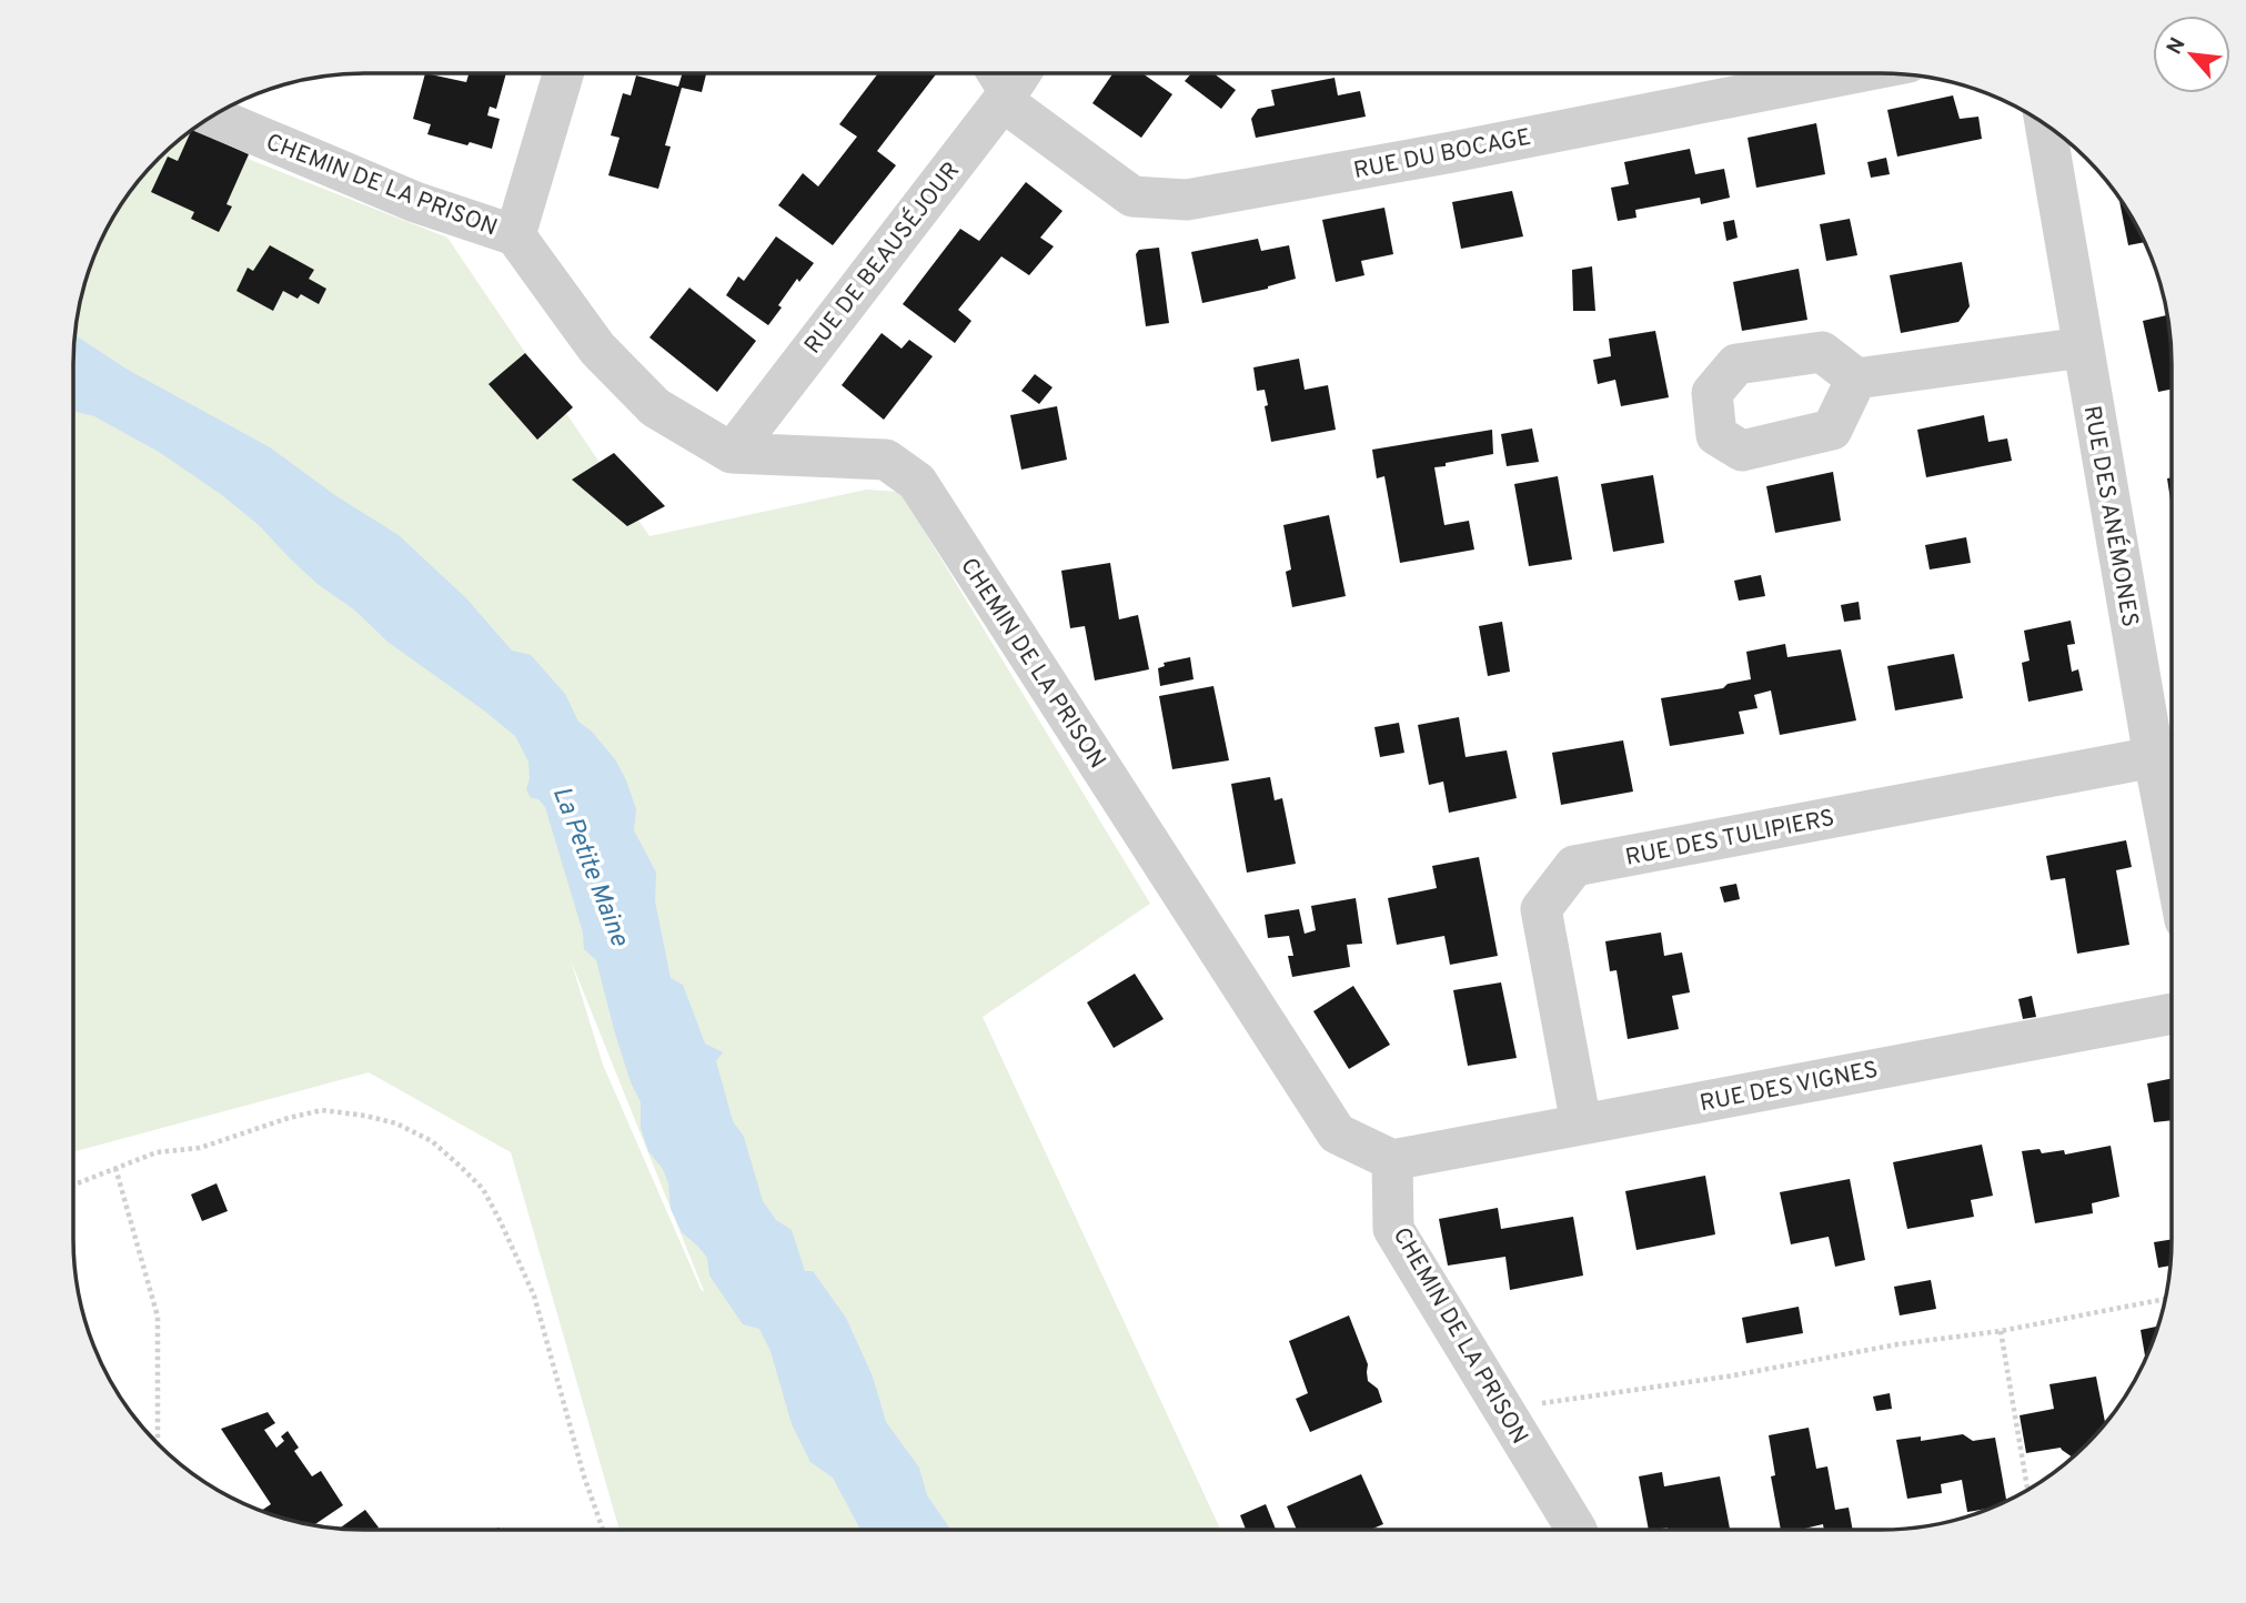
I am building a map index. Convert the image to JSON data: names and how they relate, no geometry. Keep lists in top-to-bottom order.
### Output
{
  "streets": {
    "street": [
      "RUE DU BOCAGE",
      "CHEMIN DE LA PRISON",
      "RUE DE BEAUSÉJOUR",
      "RUE DES ANÉMONES",
      "RUE DES TULIPIERS",
      "RUE DES VIGNES"
    ]
  },
  "crossings": [
    ["RUE DU BOCAGE", "RUE DE BEAUSÉJOUR"],
    ["CHEMIN DE LA PRISON", "RUE DE BEAUSÉJOUR"],
    ["CHEMIN DE LA PRISON", "RUE DES VIGNES"],
    ["RUE DES ANÉMONES", "RUE DES TULIPIERS"],
    ["RUE DES TULIPIERS", "RUE DES VIGNES"]
  ],
  "water": ["La Petite Maine"],
  "north": "top left"
}
